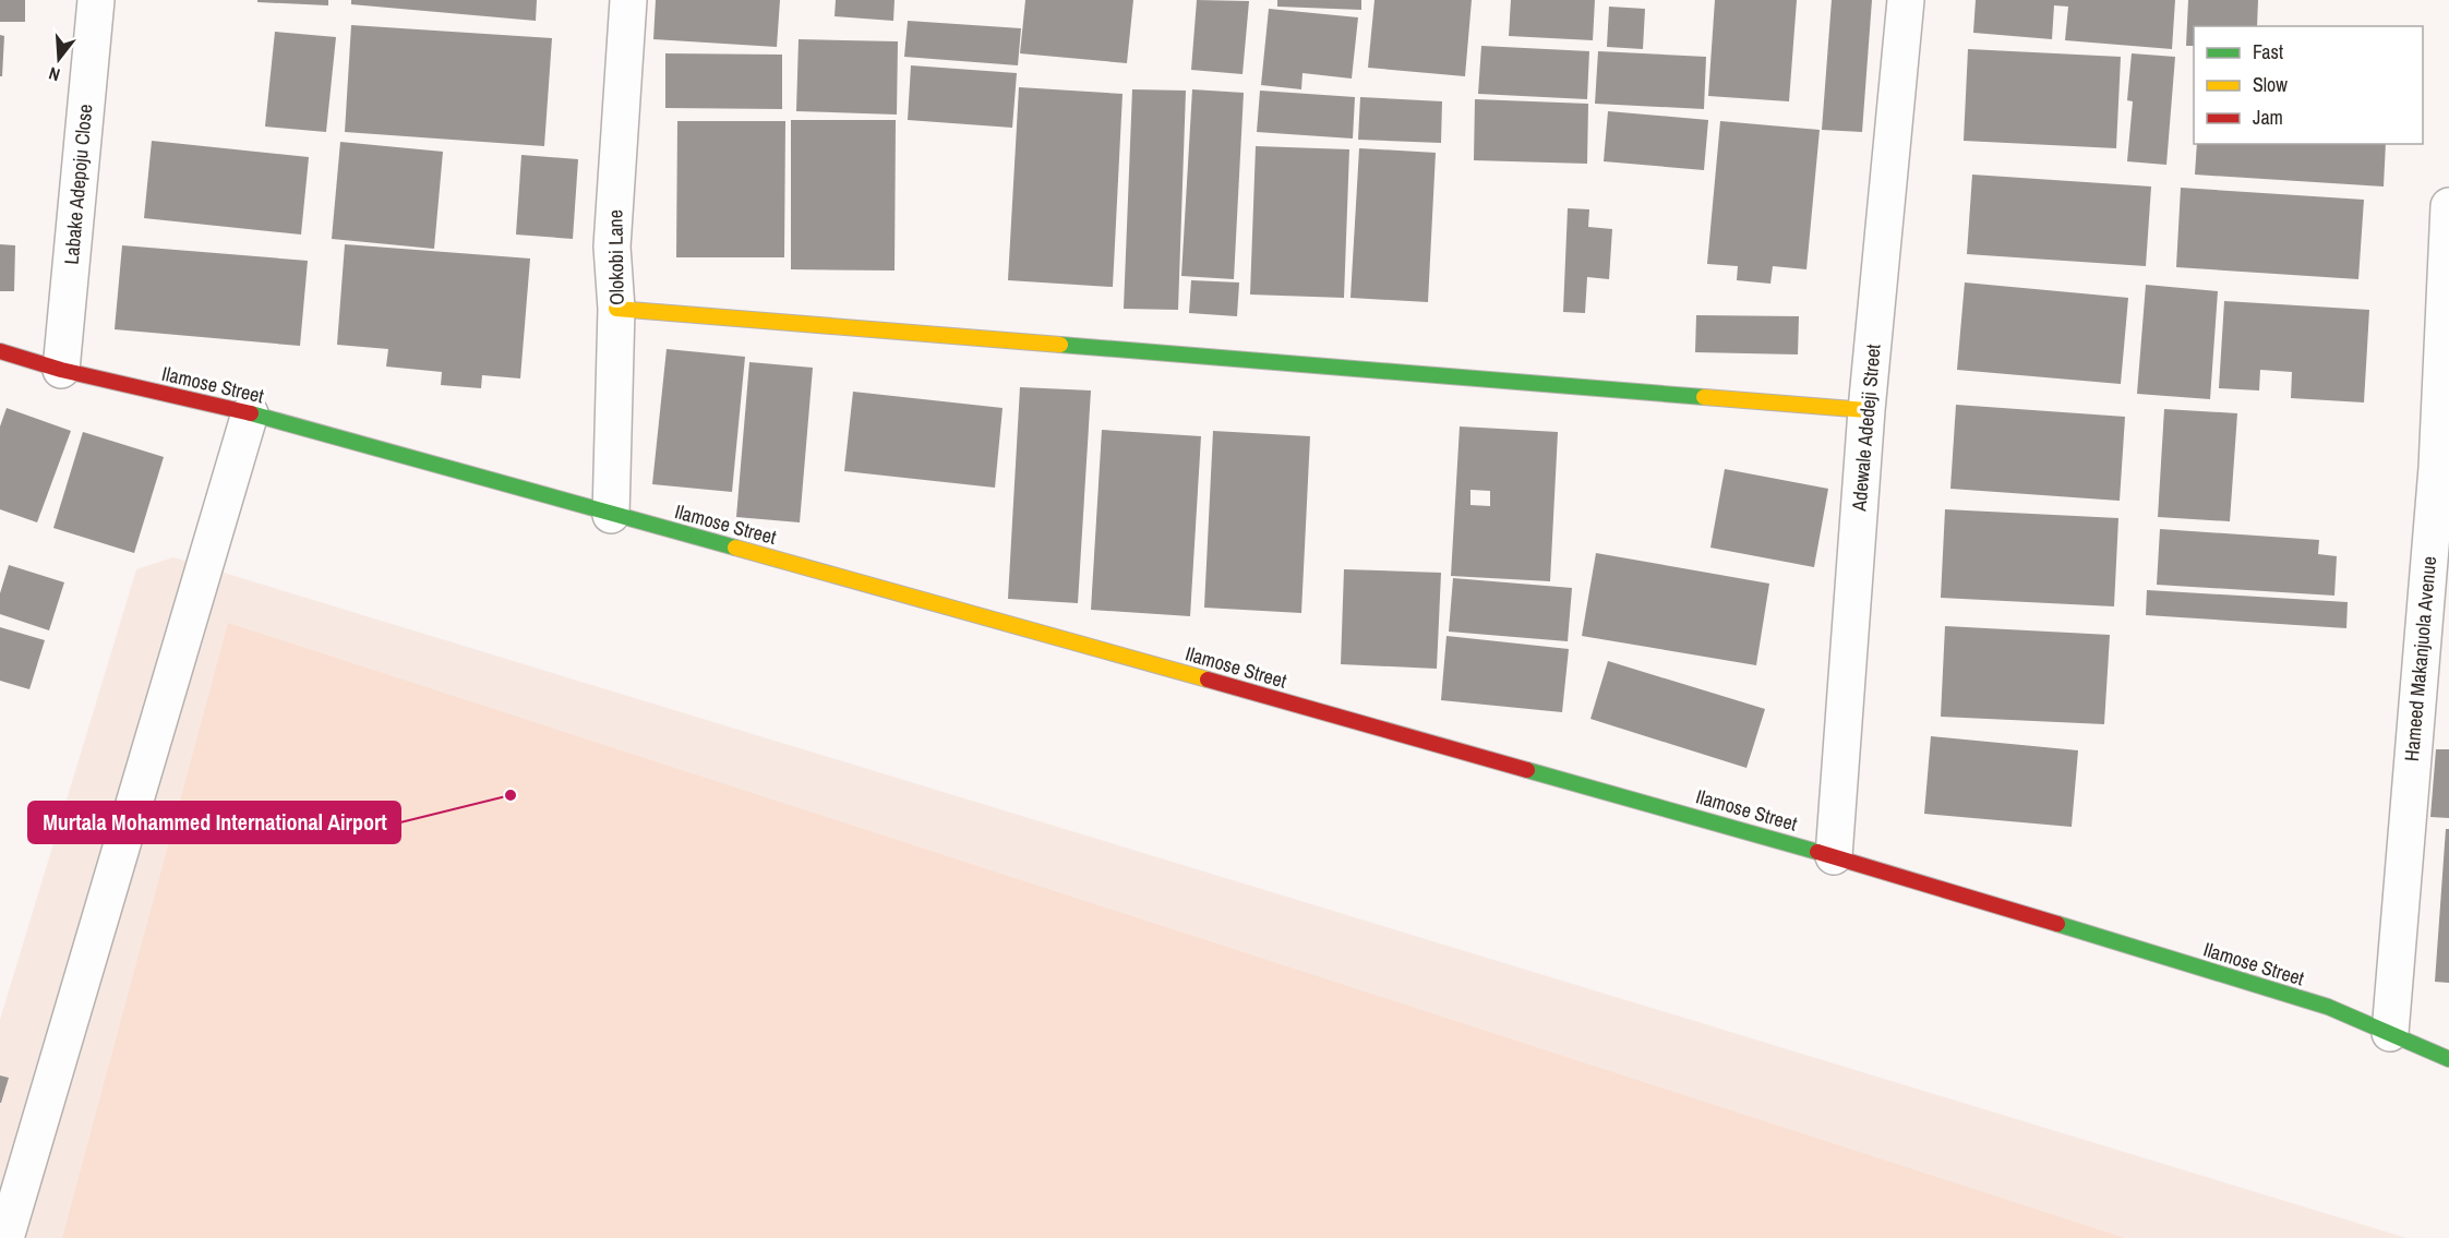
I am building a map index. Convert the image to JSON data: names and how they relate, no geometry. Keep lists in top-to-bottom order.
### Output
{
  "streets": {
    "street": [
      "Labake Adepoju Close",
      "Olokobi Lane",
      "Ilamose Street",
      "Adewale Adedeji Street",
      "Hameed Makanjuola Avenue"
    ]
  },
  "crossings": [
    ["Labake Adepoju Close", "Ilamose Street"],
    ["Olokobi Lane", "Ilamose Street"],
    ["Ilamose Street", "Adewale Adedeji Street"],
    ["Ilamose Street", "Hameed Makanjuola Avenue"]
  ],
  "places": ["Murtala Mohammed International Airport"],
  "legend": ["Fast", "Slow", "Jam"],
  "north": "bottom"
}
